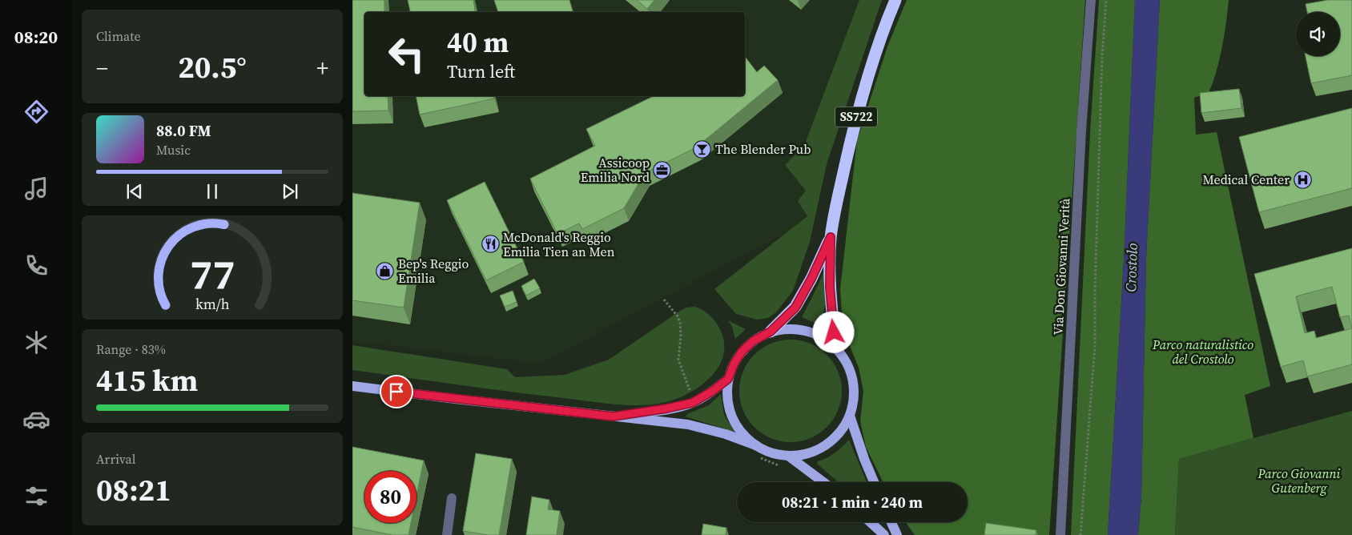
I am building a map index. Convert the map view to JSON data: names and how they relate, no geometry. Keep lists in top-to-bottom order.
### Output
{
  "streets": {
    "highway": ["SS722"],
    "street": ["Via Don Giovanni Verità"]
  },
  "water": ["Crostolo"],
  "parks": ["Parco naturalistico del Crostolo", "Parco Giovanni Gutenberg"],
  "places": {
    "bar": ["The Blender Pub"],
    "office": ["Assicoop Emilia Nord"],
    "hospital": ["Medical Center"],
    "restaurant": ["McDonald's Reggio Emilia Tien an Men"],
    "shop": ["Bep's Reggio Emilia"]
  },
  "page": {
    "tabs": "08:20",
    "tile": [
      "Climate",
      ["Range · 83%", "415 km"],
      ["Arrival", "08:21"]
    ],
    "turn": ["40 m", "Turn left"],
    "heat": ["−", "20.5°", "+"],
    "song": ["88.0 FM", "Music"],
    "limit": "80",
    "trip": "08:21 · 1 min · 240 m",
    "gauge": ["77", "km/h"]
  }
}
